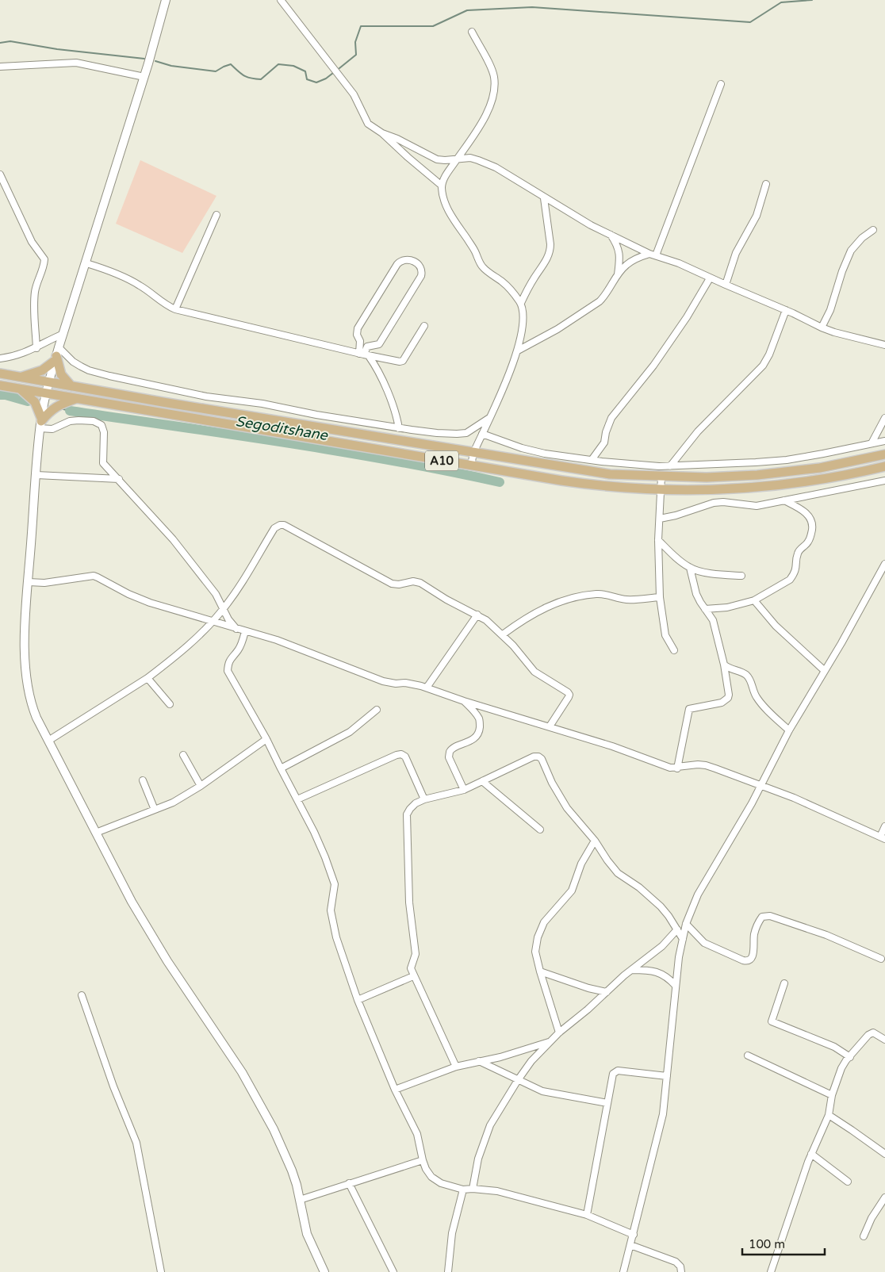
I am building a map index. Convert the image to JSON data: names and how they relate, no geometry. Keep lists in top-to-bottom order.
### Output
{
  "streets": {
    "main road": ["A10"]
  },
  "water": ["Segoditshane"],
  "scale_bar": "100 m"
}
